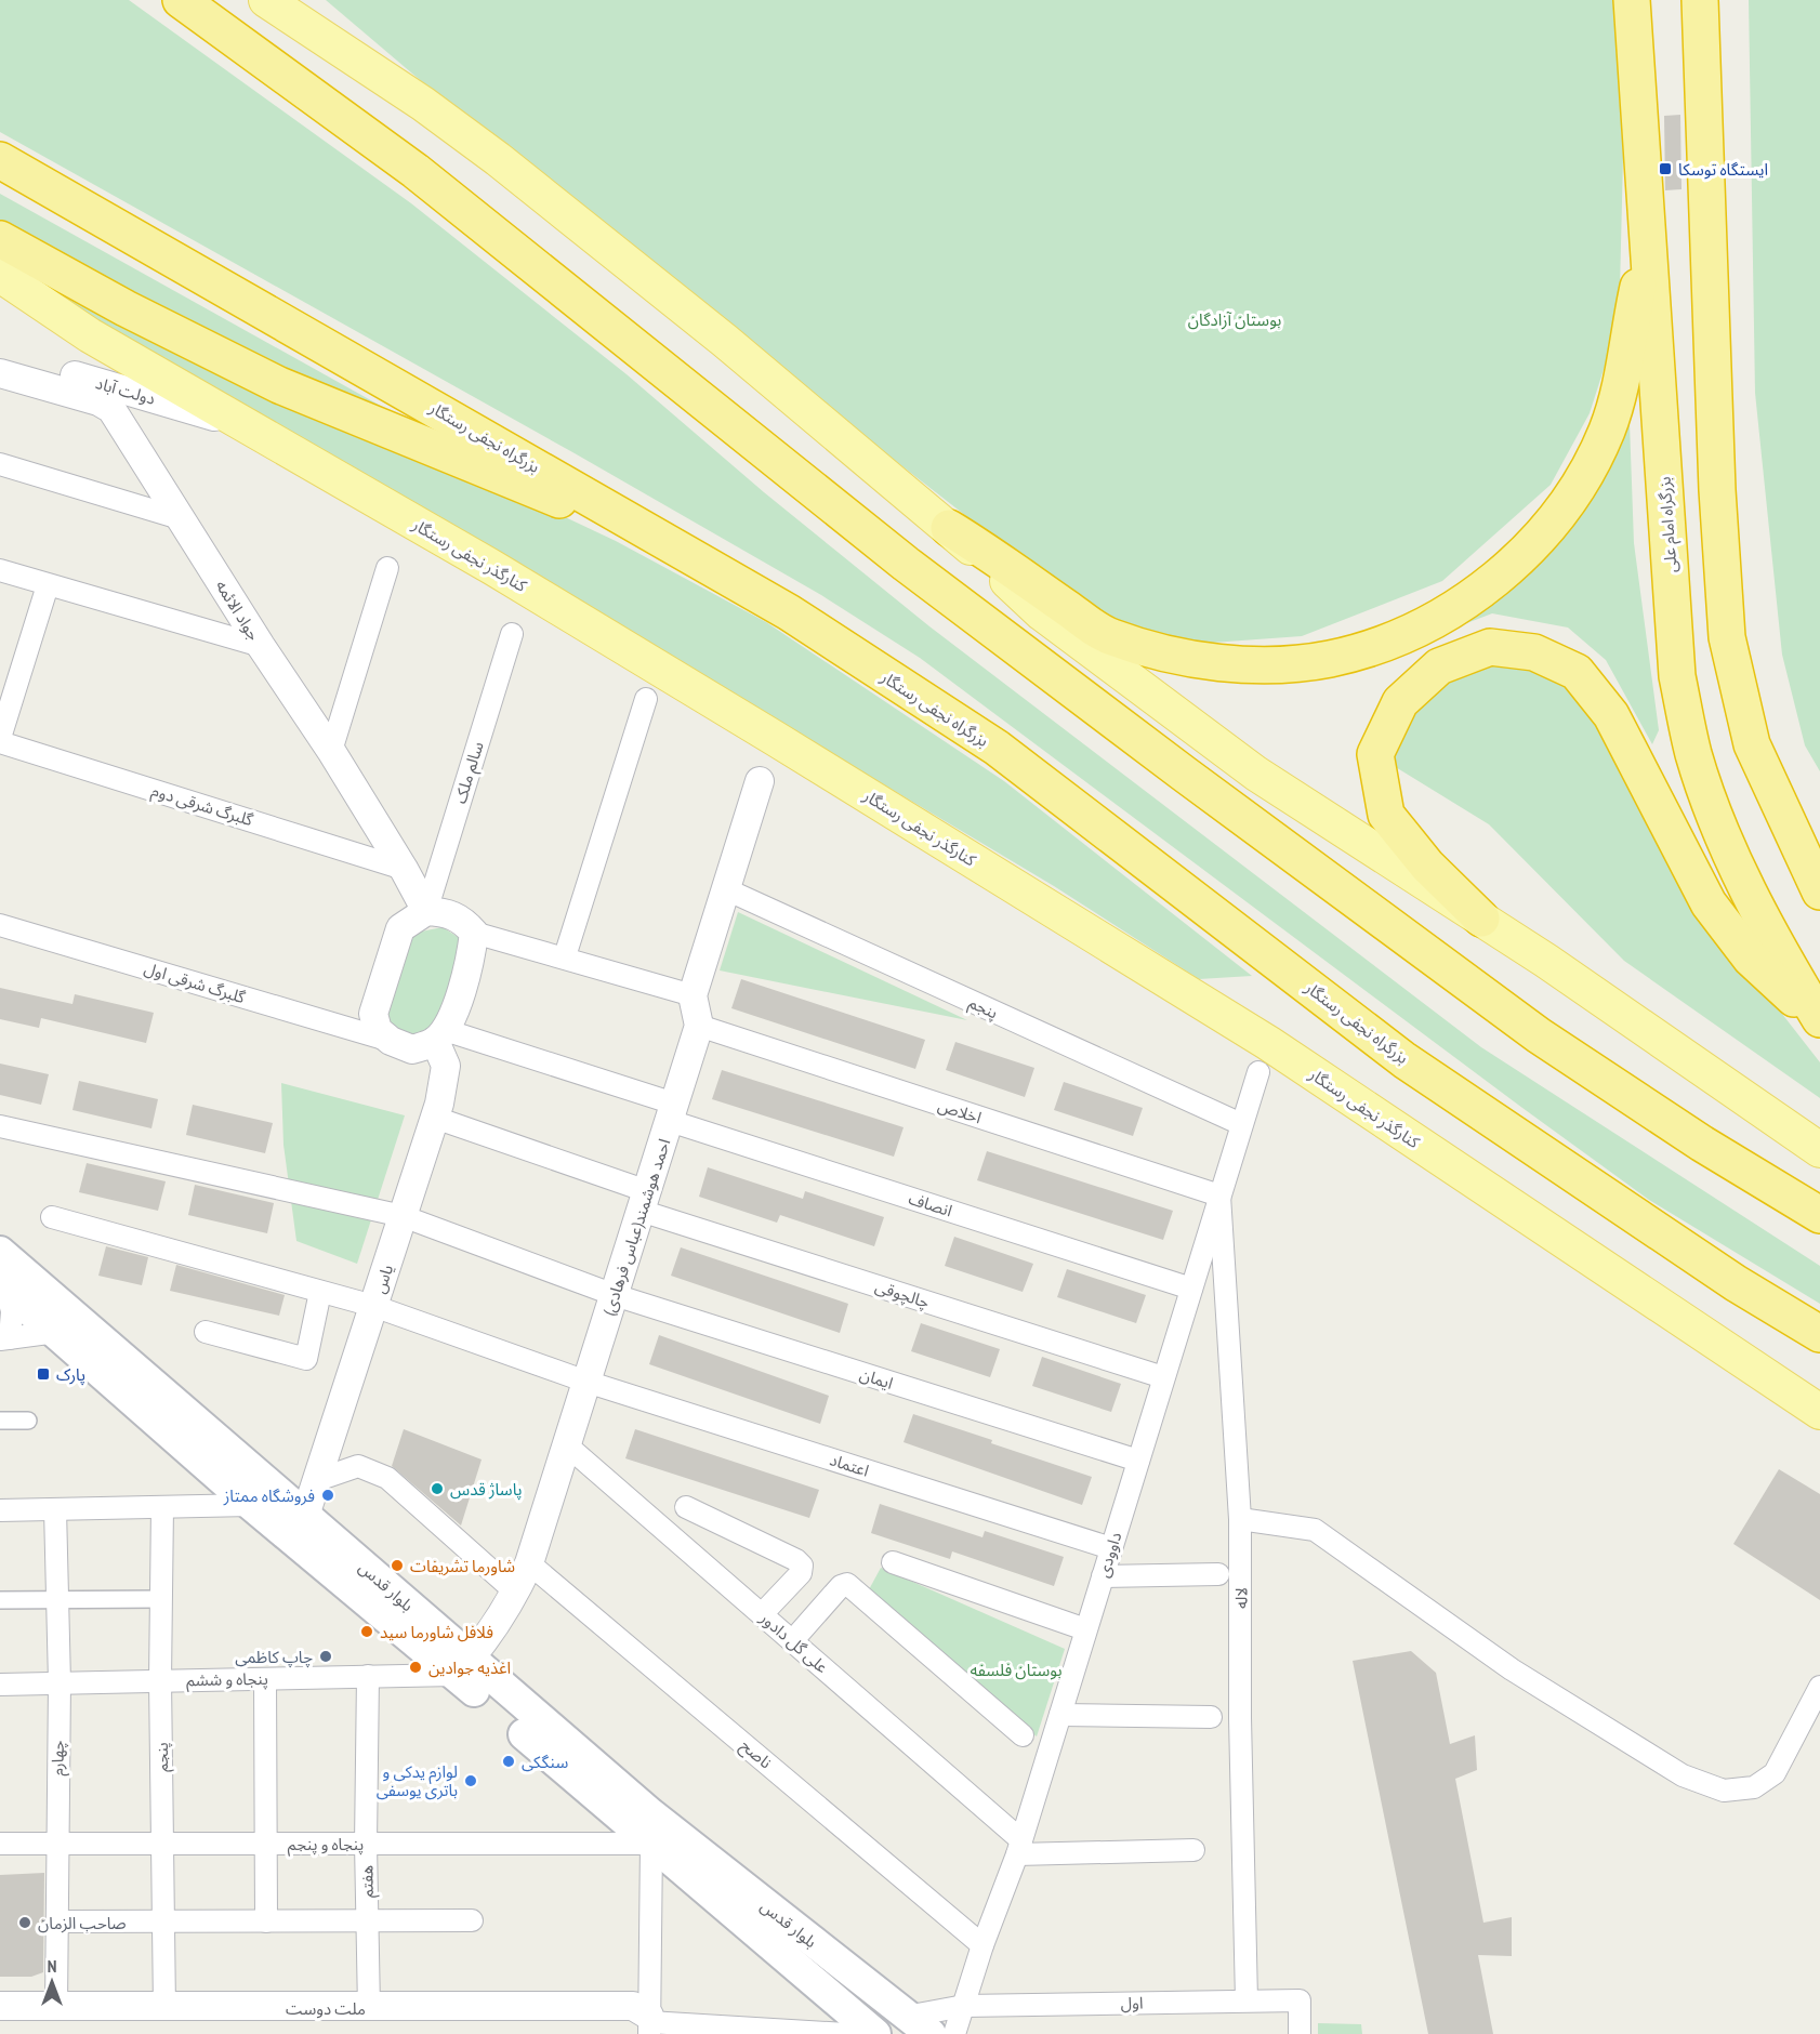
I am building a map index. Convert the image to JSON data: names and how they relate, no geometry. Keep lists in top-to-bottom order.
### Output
{
  "streets": {
    "highway": ["بزرگراه نجفی رستگار", "بزرگراه امام علی"],
    "main road": ["کنارگذر نجفی رستگار", "بلوار قدس"],
    "street": [
      "دولت آباد",
      "جواد الائمه",
      "سالم ملک",
      "گلبرگ شرقی دوم",
      "گلبرگ شرقی اول",
      "پنجم",
      "اخلاص",
      "انصاف",
      "احمد هوشمند(عباس فرهادی)",
      "یاس",
      "چالچوقی",
      "ایمان",
      "اعتماد",
      "داوودی",
      "لاله",
      "علی گل دادور",
      "پنجاه و ششم",
      "ناصح",
      "چهارم",
      "پنجاه و پنجم",
      "هفتم",
      "اول",
      "ملت دوست"
    ]
  },
  "crossings": [
    ["دولت آباد", "کنارگذر نجفی رستگار"],
    ["جواد الائمه", "سالم ملک"],
    ["جواد الائمه", "گلبرگ شرقی دوم"],
    ["پنجم", "احمد هوشمند(عباس فرهادی)"],
    ["پنجم", "داوودی"],
    ["پنجم", "پنجاه و ششم"],
    ["پنجم", "پنجاه و پنجم"],
    ["پنجم", "ملت دوست"],
    ["اخلاص", "احمد هوشمند(عباس فرهادی)"],
    ["اخلاص", "داوودی"],
    ["اخلاص", "لاله"],
    ["انصاف", "احمد هوشمند(عباس فرهادی)"],
    ["انصاف", "یاس"],
    ["انصاف", "داوودی"],
    ["احمد هوشمند(عباس فرهادی)", "چالچوقی"],
    ["احمد هوشمند(عباس فرهادی)", "ایمان"],
    ["احمد هوشمند(عباس فرهادی)", "اعتماد"],
    ["احمد هوشمند(عباس فرهادی)", "بلوار قدس"],
    ["احمد هوشمند(عباس فرهادی)", "علی گل دادور"],
    ["احمد هوشمند(عباس فرهادی)", "پنجاه و ششم"],
    ["احمد هوشمند(عباس فرهادی)", "ناصح"],
    ["یاس", "چالچوقی"],
    ["یاس", "ایمان"],
    ["یاس", "بلوار قدس"],
    ["چالچوقی", "داوودی"],
    ["ایمان", "داوودی"],
    ["اعتماد", "داوودی"],
    ["داوودی", "لاله"],
    ["داوودی", "علی گل دادور"],
    ["داوودی", "ناصح"],
    ["داوودی", "اول"],
    ["بلوار قدس", "پنجاه و ششم"],
    ["بلوار قدس", "پنجاه و پنجم"],
    ["بلوار قدس", "اول"],
    ["لاله", "اول"],
    ["پنجاه و ششم", "چهارم"],
    ["پنجاه و ششم", "هفتم"],
    ["چهارم", "پنجاه و پنجم"],
    ["چهارم", "ملت دوست"],
    ["پنجاه و پنجم", "هفتم"],
    ["هفتم", "ملت دوست"]
  ],
  "parks": ["بوستان آزادگان", "بوستان فلسفه"],
  "places": {
    "transit": ["ایستگاه توسکا", "پارک"],
    "other": [
      "پاساژ قدس",
      "فروشگاه ممتاز",
      "شاورما تشریفات",
      "فلافل شاورما سید",
      "چاپ كاظمى",
      "اغذیه جوادین",
      "سنگکی",
      "لوازم یدکی و باتری یوسفی",
      "صاحب الزمان"
    ]
  },
  "north": "top"
}
